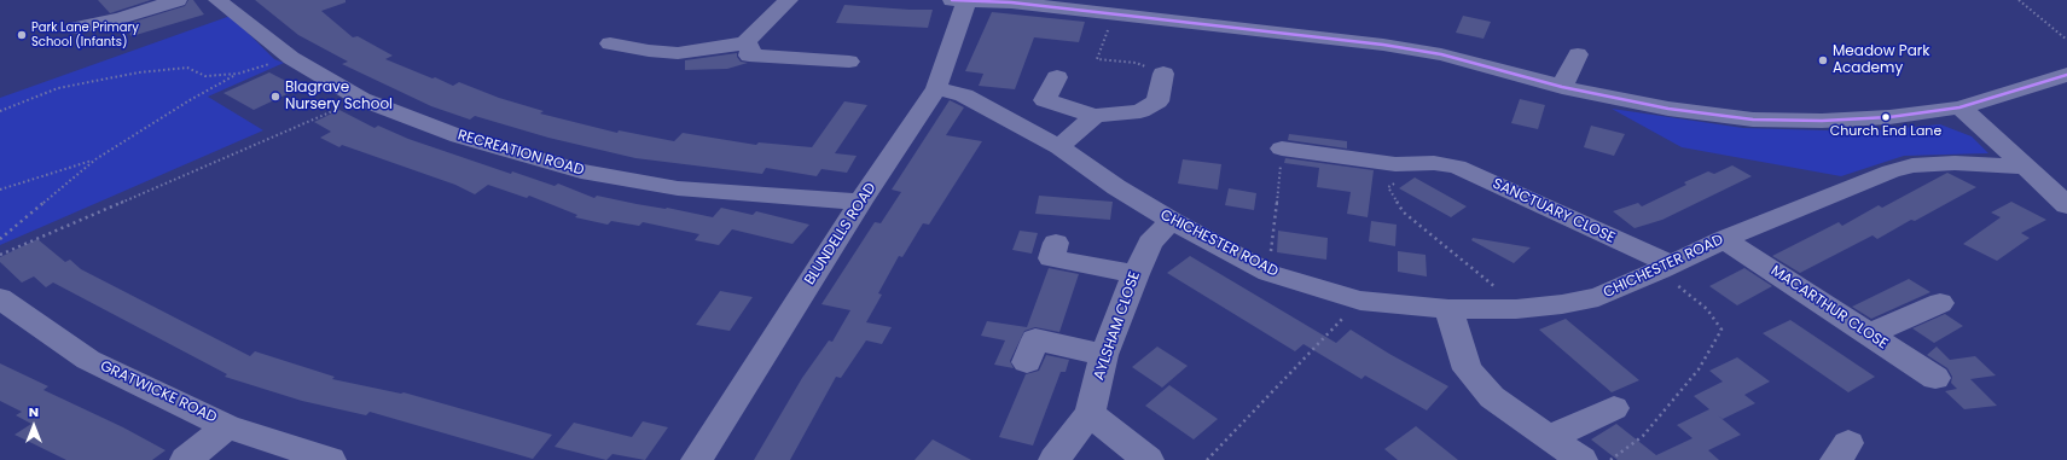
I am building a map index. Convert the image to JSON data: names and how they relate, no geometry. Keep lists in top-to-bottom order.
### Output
{
  "streets": {
    "street": [
      "RECREATION ROAD",
      "SANCTUARY CLOSE",
      "BLUNDELLS ROAD",
      "CHICHESTER ROAD",
      "MACARTHUR CLOSE",
      "AYLSHAM CLOSE",
      "GRATWICKE ROAD"
    ]
  },
  "crossings": [
    ["RECREATION ROAD", "BLUNDELLS ROAD"],
    ["SANCTUARY CLOSE", "CHICHESTER ROAD"],
    ["BLUNDELLS ROAD", "CHICHESTER ROAD"],
    ["CHICHESTER ROAD", "MACARTHUR CLOSE"],
    ["CHICHESTER ROAD", "AYLSHAM CLOSE"]
  ],
  "places": [
    "Park Lane Primary School (Infants)",
    "Meadow Park Academy",
    "Blagrave Nursery School",
    "Church End Lane"
  ],
  "north": "top"
}
